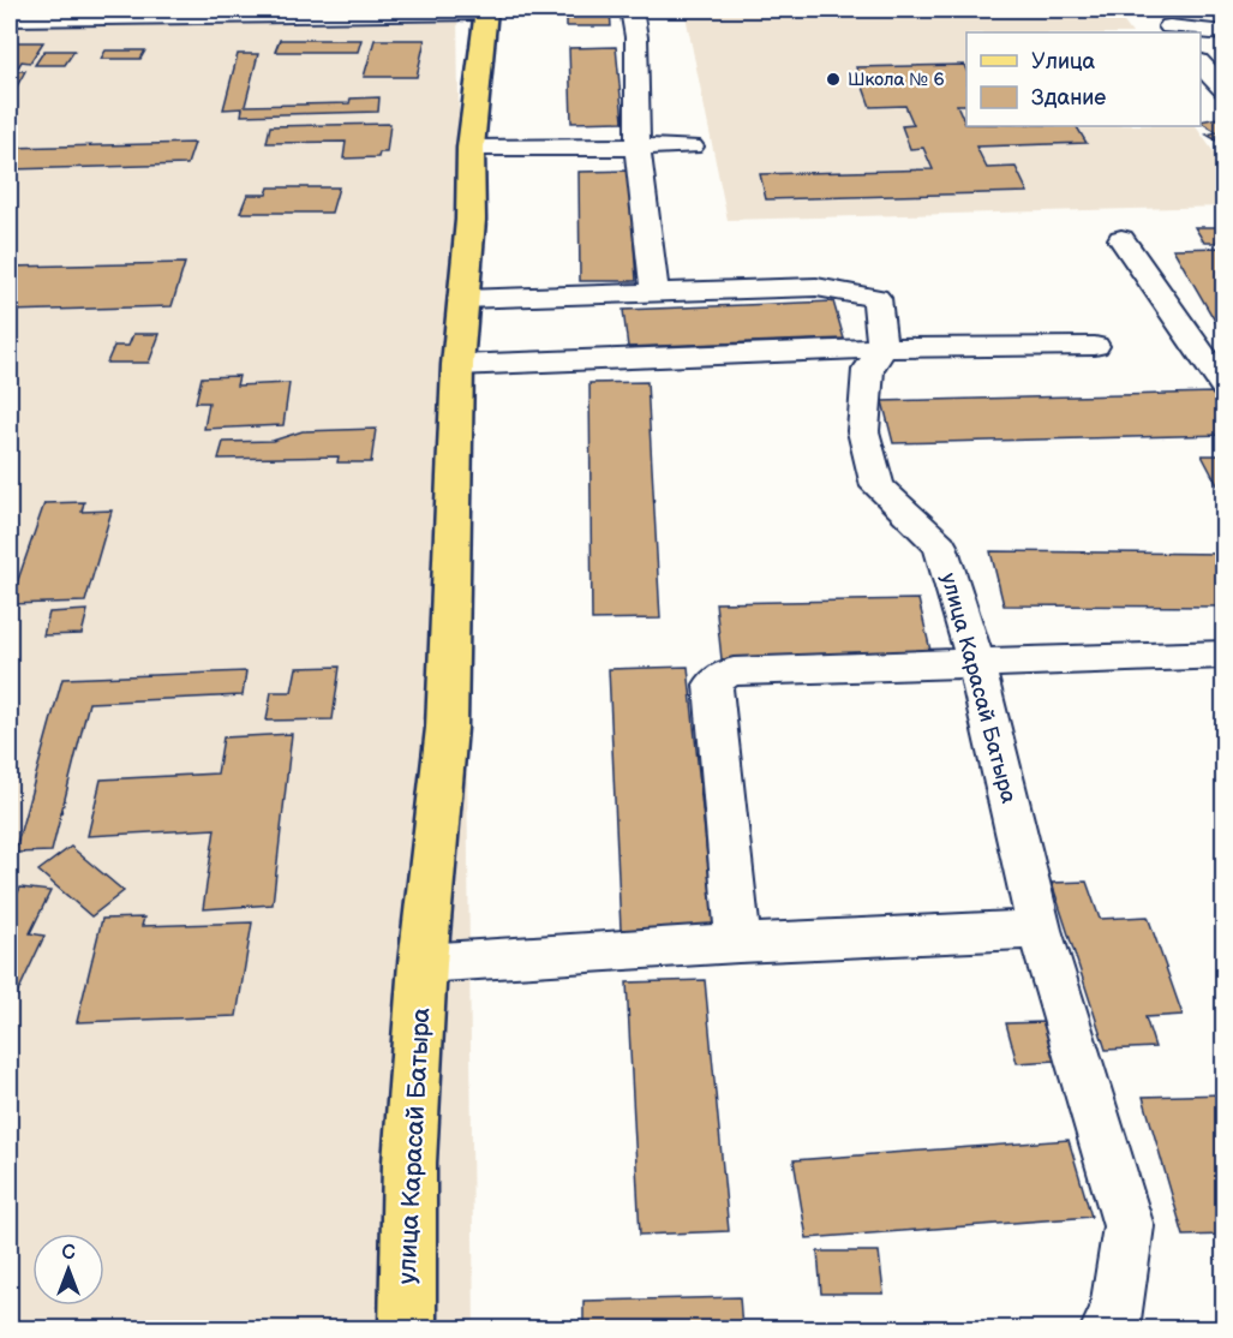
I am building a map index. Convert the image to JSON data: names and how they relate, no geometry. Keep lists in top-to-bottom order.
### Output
{
  "streets": {
    "main road": ["улица Карасай Батыра"]
  },
  "places": ["Школа № 6"],
  "legend": ["Улица", "Здание"],
  "north": "top"
}
